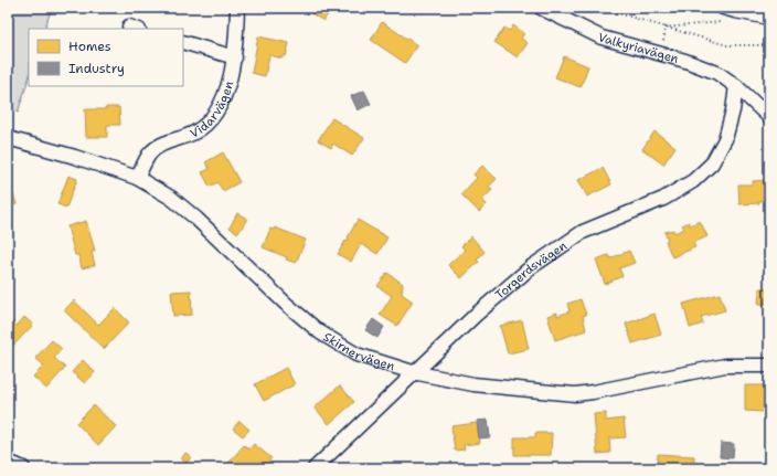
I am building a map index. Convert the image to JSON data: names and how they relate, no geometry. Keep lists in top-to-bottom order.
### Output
{
  "streets": {
    "street": [
      "Valkyriavägen",
      "Vidarvägen",
      "Torgerdsvägen",
      "Skirnervägen"
    ]
  },
  "crossings": [
    ["Valkyriavägen", "Torgerdsvägen"],
    ["Vidarvägen", "Skirnervägen"],
    ["Torgerdsvägen", "Skirnervägen"]
  ],
  "legend": ["Homes", "Industry"]
}
